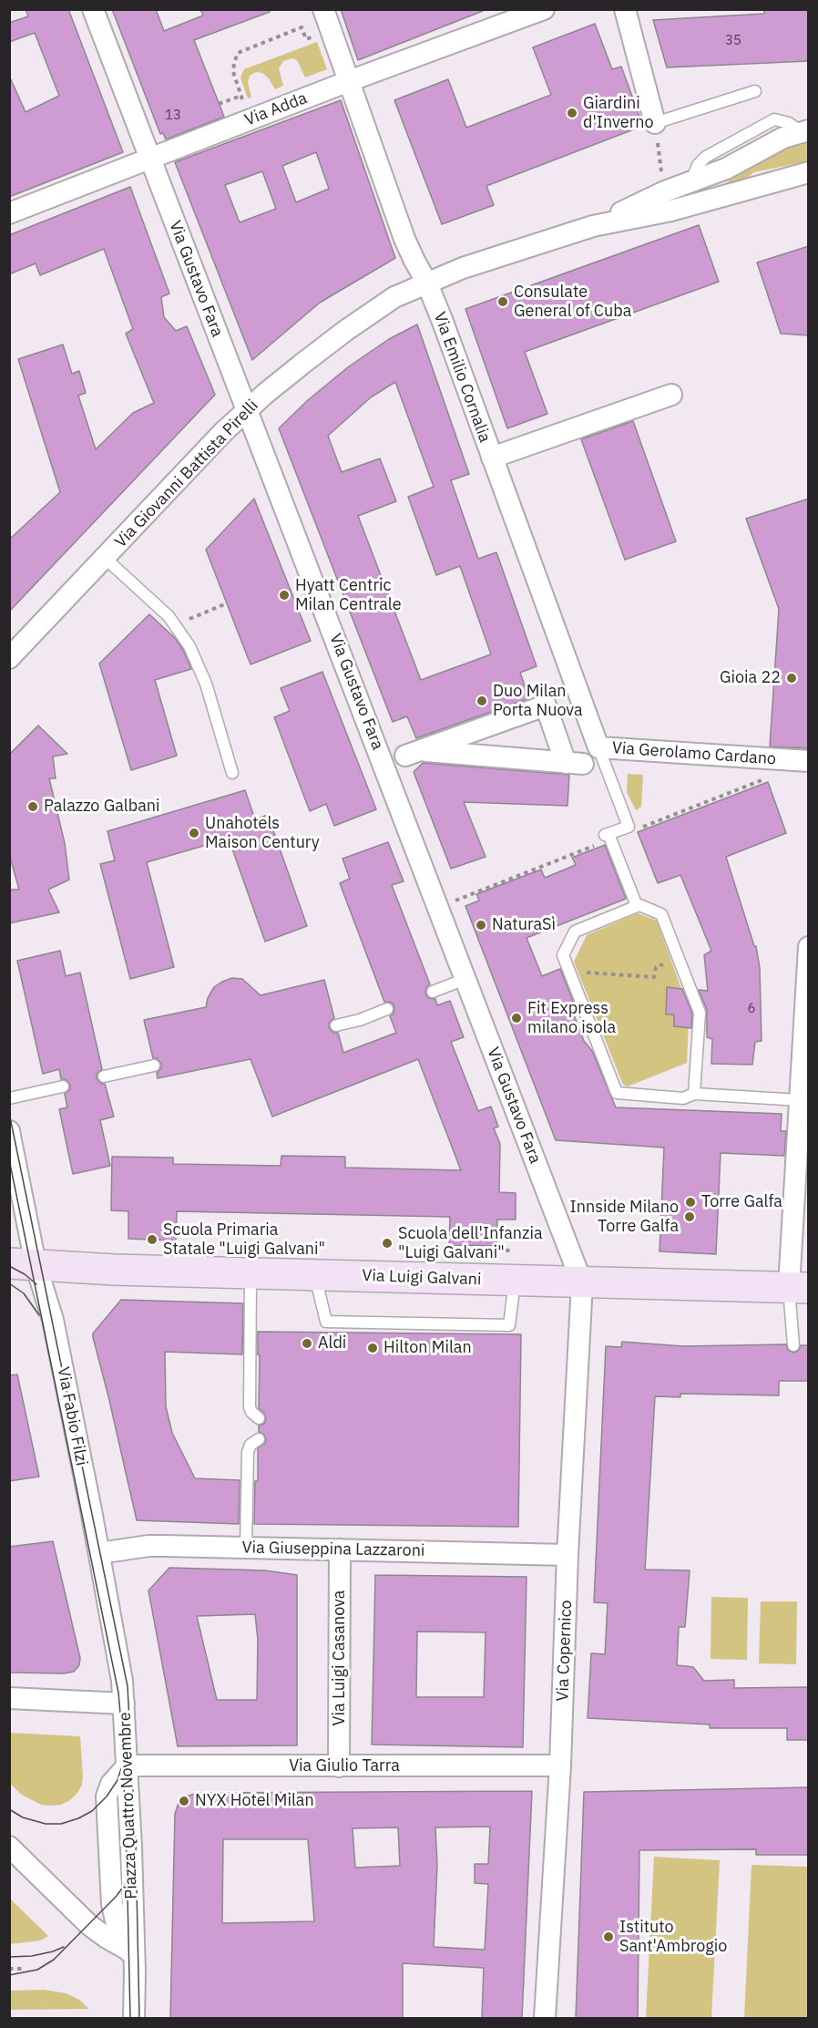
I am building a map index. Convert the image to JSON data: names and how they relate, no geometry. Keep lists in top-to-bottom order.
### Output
{
  "streets": {
    "street": [
      "Via Adda",
      "Via Gustavo Fara",
      "Via Emilio Cornalia",
      "Via Giovanni Battista Pirelli",
      "Via Gerolamo Cardano",
      "Via Luigi Galvani",
      "Via Fabio Filzi",
      "Via Giuseppina Lazzaroni",
      "Via Copernico",
      "Via Luigi Casanova",
      "Via Giulio Tarra",
      "Piazza Quattro Novembre"
    ]
  },
  "crossings": [
    ["Via Adda", "Via Gustavo Fara"],
    ["Via Adda", "Via Emilio Cornalia"],
    ["Via Gustavo Fara", "Via Giovanni Battista Pirelli"],
    ["Via Gustavo Fara", "Via Luigi Galvani"],
    ["Via Gustavo Fara", "Via Copernico"],
    ["Via Emilio Cornalia", "Via Giovanni Battista Pirelli"],
    ["Via Emilio Cornalia", "Via Gerolamo Cardano"],
    ["Via Luigi Galvani", "Via Fabio Filzi"],
    ["Via Luigi Galvani", "Via Copernico"],
    ["Via Fabio Filzi", "Via Giuseppina Lazzaroni"],
    ["Via Fabio Filzi", "Piazza Quattro Novembre"],
    ["Via Giuseppina Lazzaroni", "Via Copernico"],
    ["Via Giuseppina Lazzaroni", "Via Luigi Casanova"],
    ["Via Copernico", "Via Giulio Tarra"],
    ["Via Luigi Casanova", "Via Giulio Tarra"],
    ["Via Giulio Tarra", "Piazza Quattro Novembre"]
  ],
  "places": [
    "Giardini d'Inverno",
    "Consulate General of Cuba",
    "Hyatt Centric Milan Centrale",
    "Gioia 22",
    "Duo Milan Porta Nuova",
    "Palazzo Galbani",
    "Unahotels Maison Century",
    "NaturaSì",
    "Fit Express milano isola",
    "Torre Galfa",
    "Innside Milano Torre Galfa",
    "Scuola Primaria Statale \"Luigi Galvani\"",
    "Scuola dell'Infanzia \"Luigi Galvani\"",
    "Aldi",
    "Hilton Milan",
    "NYX Hotel Milan",
    "Istituto Sant'Ambrogio"
  ],
  "house_numbers": ["35", "13", "6"]
}
